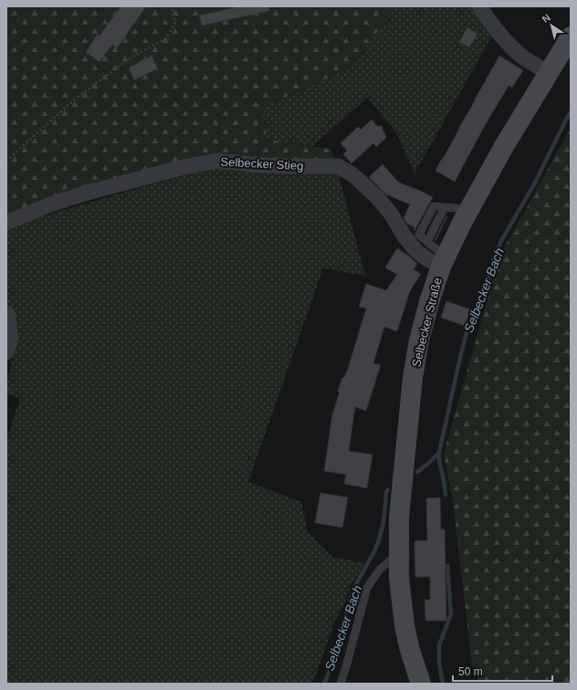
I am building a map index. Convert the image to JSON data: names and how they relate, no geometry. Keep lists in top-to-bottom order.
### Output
{
  "streets": {
    "main road": ["Selbecker Straße"],
    "street": ["Selbecker Stieg"]
  },
  "crossings": [
    ["Selbecker Stieg", "Selbecker Straße"]
  ],
  "water": ["Selbecker Bach"],
  "scale_bar": "50 m",
  "north": "top left"
}
